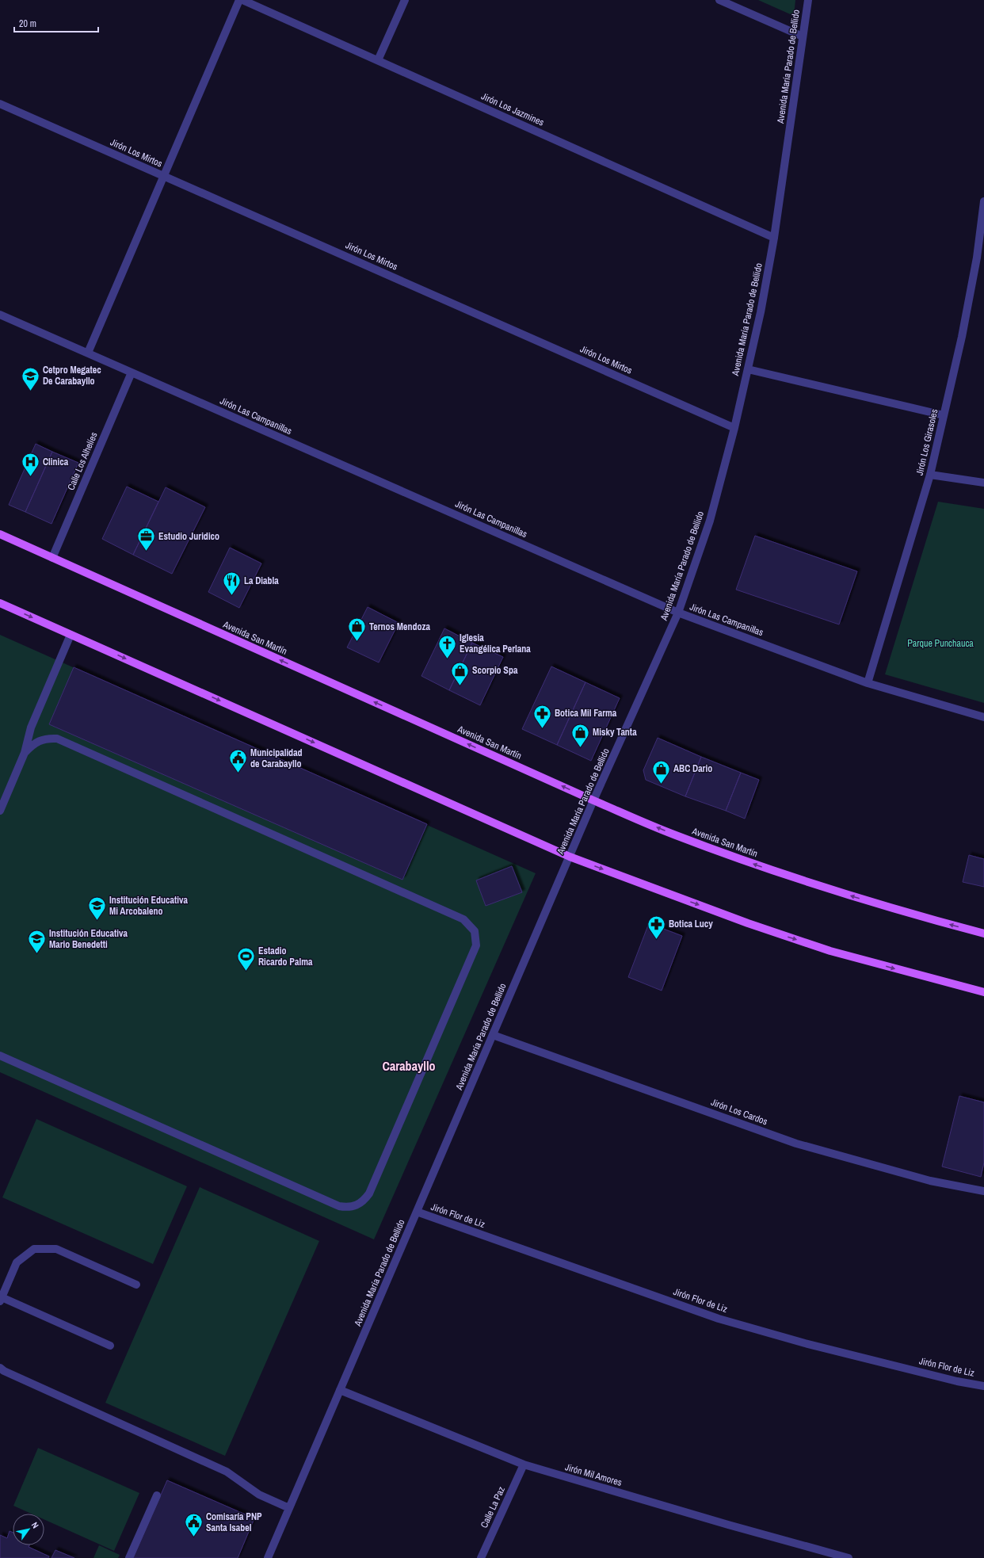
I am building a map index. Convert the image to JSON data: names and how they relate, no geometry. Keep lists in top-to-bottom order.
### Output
{
  "streets": {
    "main road": ["Avenida San Martín"],
    "street": [
      "Avenida María Parado de Bellido",
      "Jirón Los Jazmines",
      "Jirón Los Mirtos",
      "Jirón Las Campanillas",
      "Jirón Los Girasoles",
      "Calle Los Alhelíes",
      "Jirón Los Cardos",
      "Jirón Flor de Liz",
      "Jirón Mil Amores",
      "Calle La Paz"
    ]
  },
  "crossings": [
    ["Avenida María Parado de Bellido", "Jirón Los Jazmines"],
    ["Avenida María Parado de Bellido", "Jirón Los Mirtos"],
    ["Avenida María Parado de Bellido", "Jirón Las Campanillas"],
    ["Avenida María Parado de Bellido", "Avenida San Martín"],
    ["Avenida María Parado de Bellido", "Jirón Los Cardos"],
    ["Avenida María Parado de Bellido", "Jirón Flor de Liz"],
    ["Avenida María Parado de Bellido", "Jirón Mil Amores"],
    ["Jirón Las Campanillas", "Jirón Los Girasoles"],
    ["Jirón Las Campanillas", "Calle Los Alhelíes"],
    ["Calle Los Alhelíes", "Avenida San Martín"],
    ["Jirón Mil Amores", "Calle La Paz"]
  ],
  "districts": ["Carabayllo"],
  "parks": ["Parque Punchauca"],
  "places": {
    "school or university": ["Cetpro Megatec De Carabayllo", "Institución Educativa Mi Arcobaleno", "Institución Educativa Mario Benedetti"],
    "hospital": ["Clinica"],
    "office": ["Estudio Juridico"],
    "restaurant": ["La Diabla"],
    "shop": [
      "Ternos Mendoza",
      "Scorpio Spa",
      "Misky Tanta",
      "ABC Dario"
    ],
    "church": ["Iglesia Evangélica Perlana"],
    "pharmacy": ["Botica Mil Farma", "Botica Lucy"],
    "public building": ["Municipalidad de Carabayllo", "Comisaría PNP Santa Isabel"],
    "sports": ["Estadio Ricardo Palma"]
  },
  "scale_bar": "20 m",
  "north": "top right"
}
